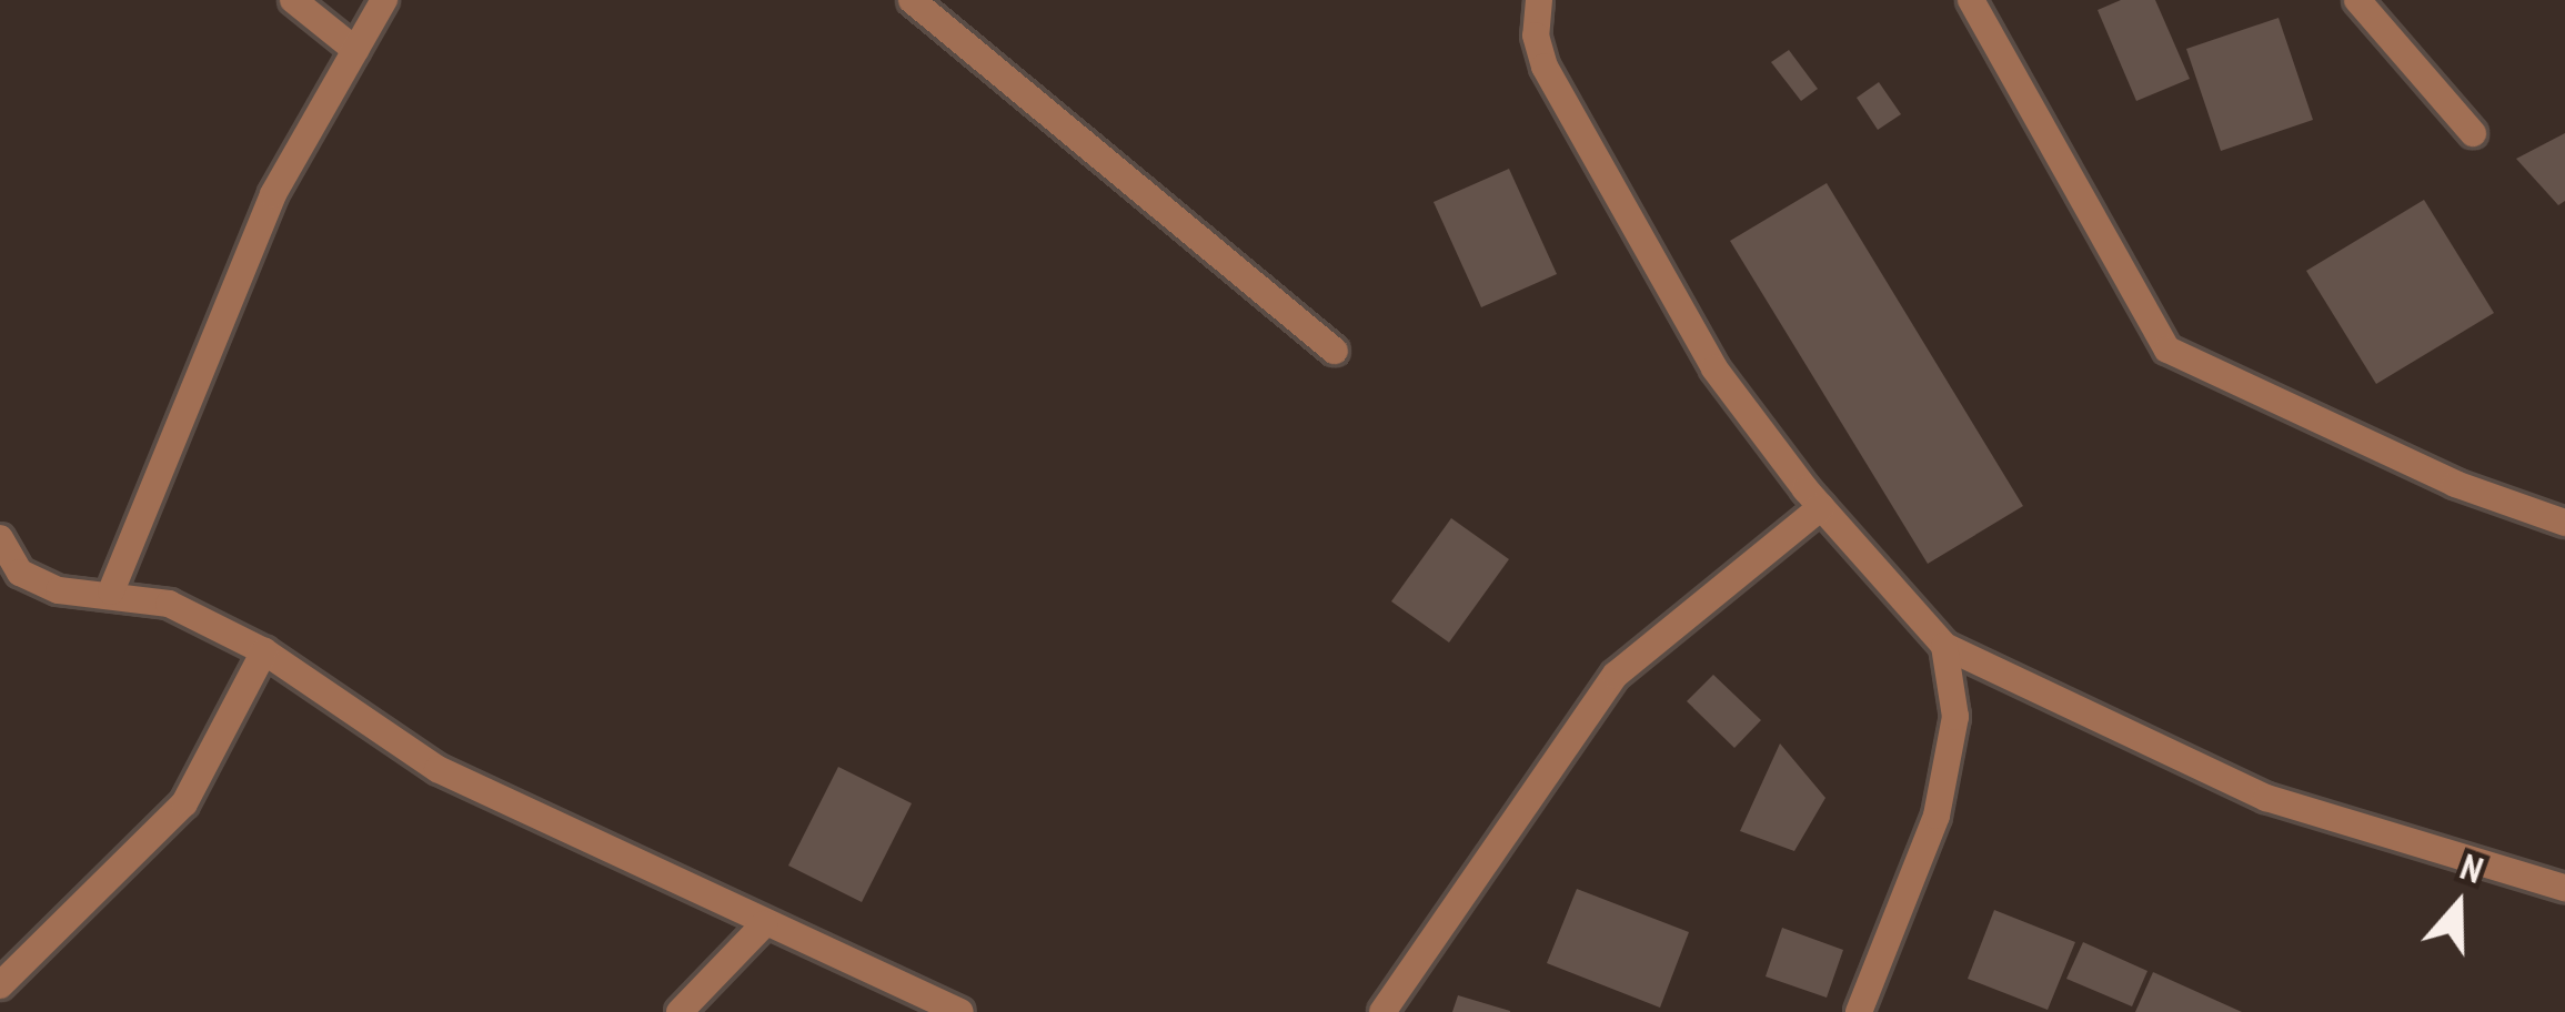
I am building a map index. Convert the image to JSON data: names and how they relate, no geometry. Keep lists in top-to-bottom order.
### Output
{
  "north": "top"
}
